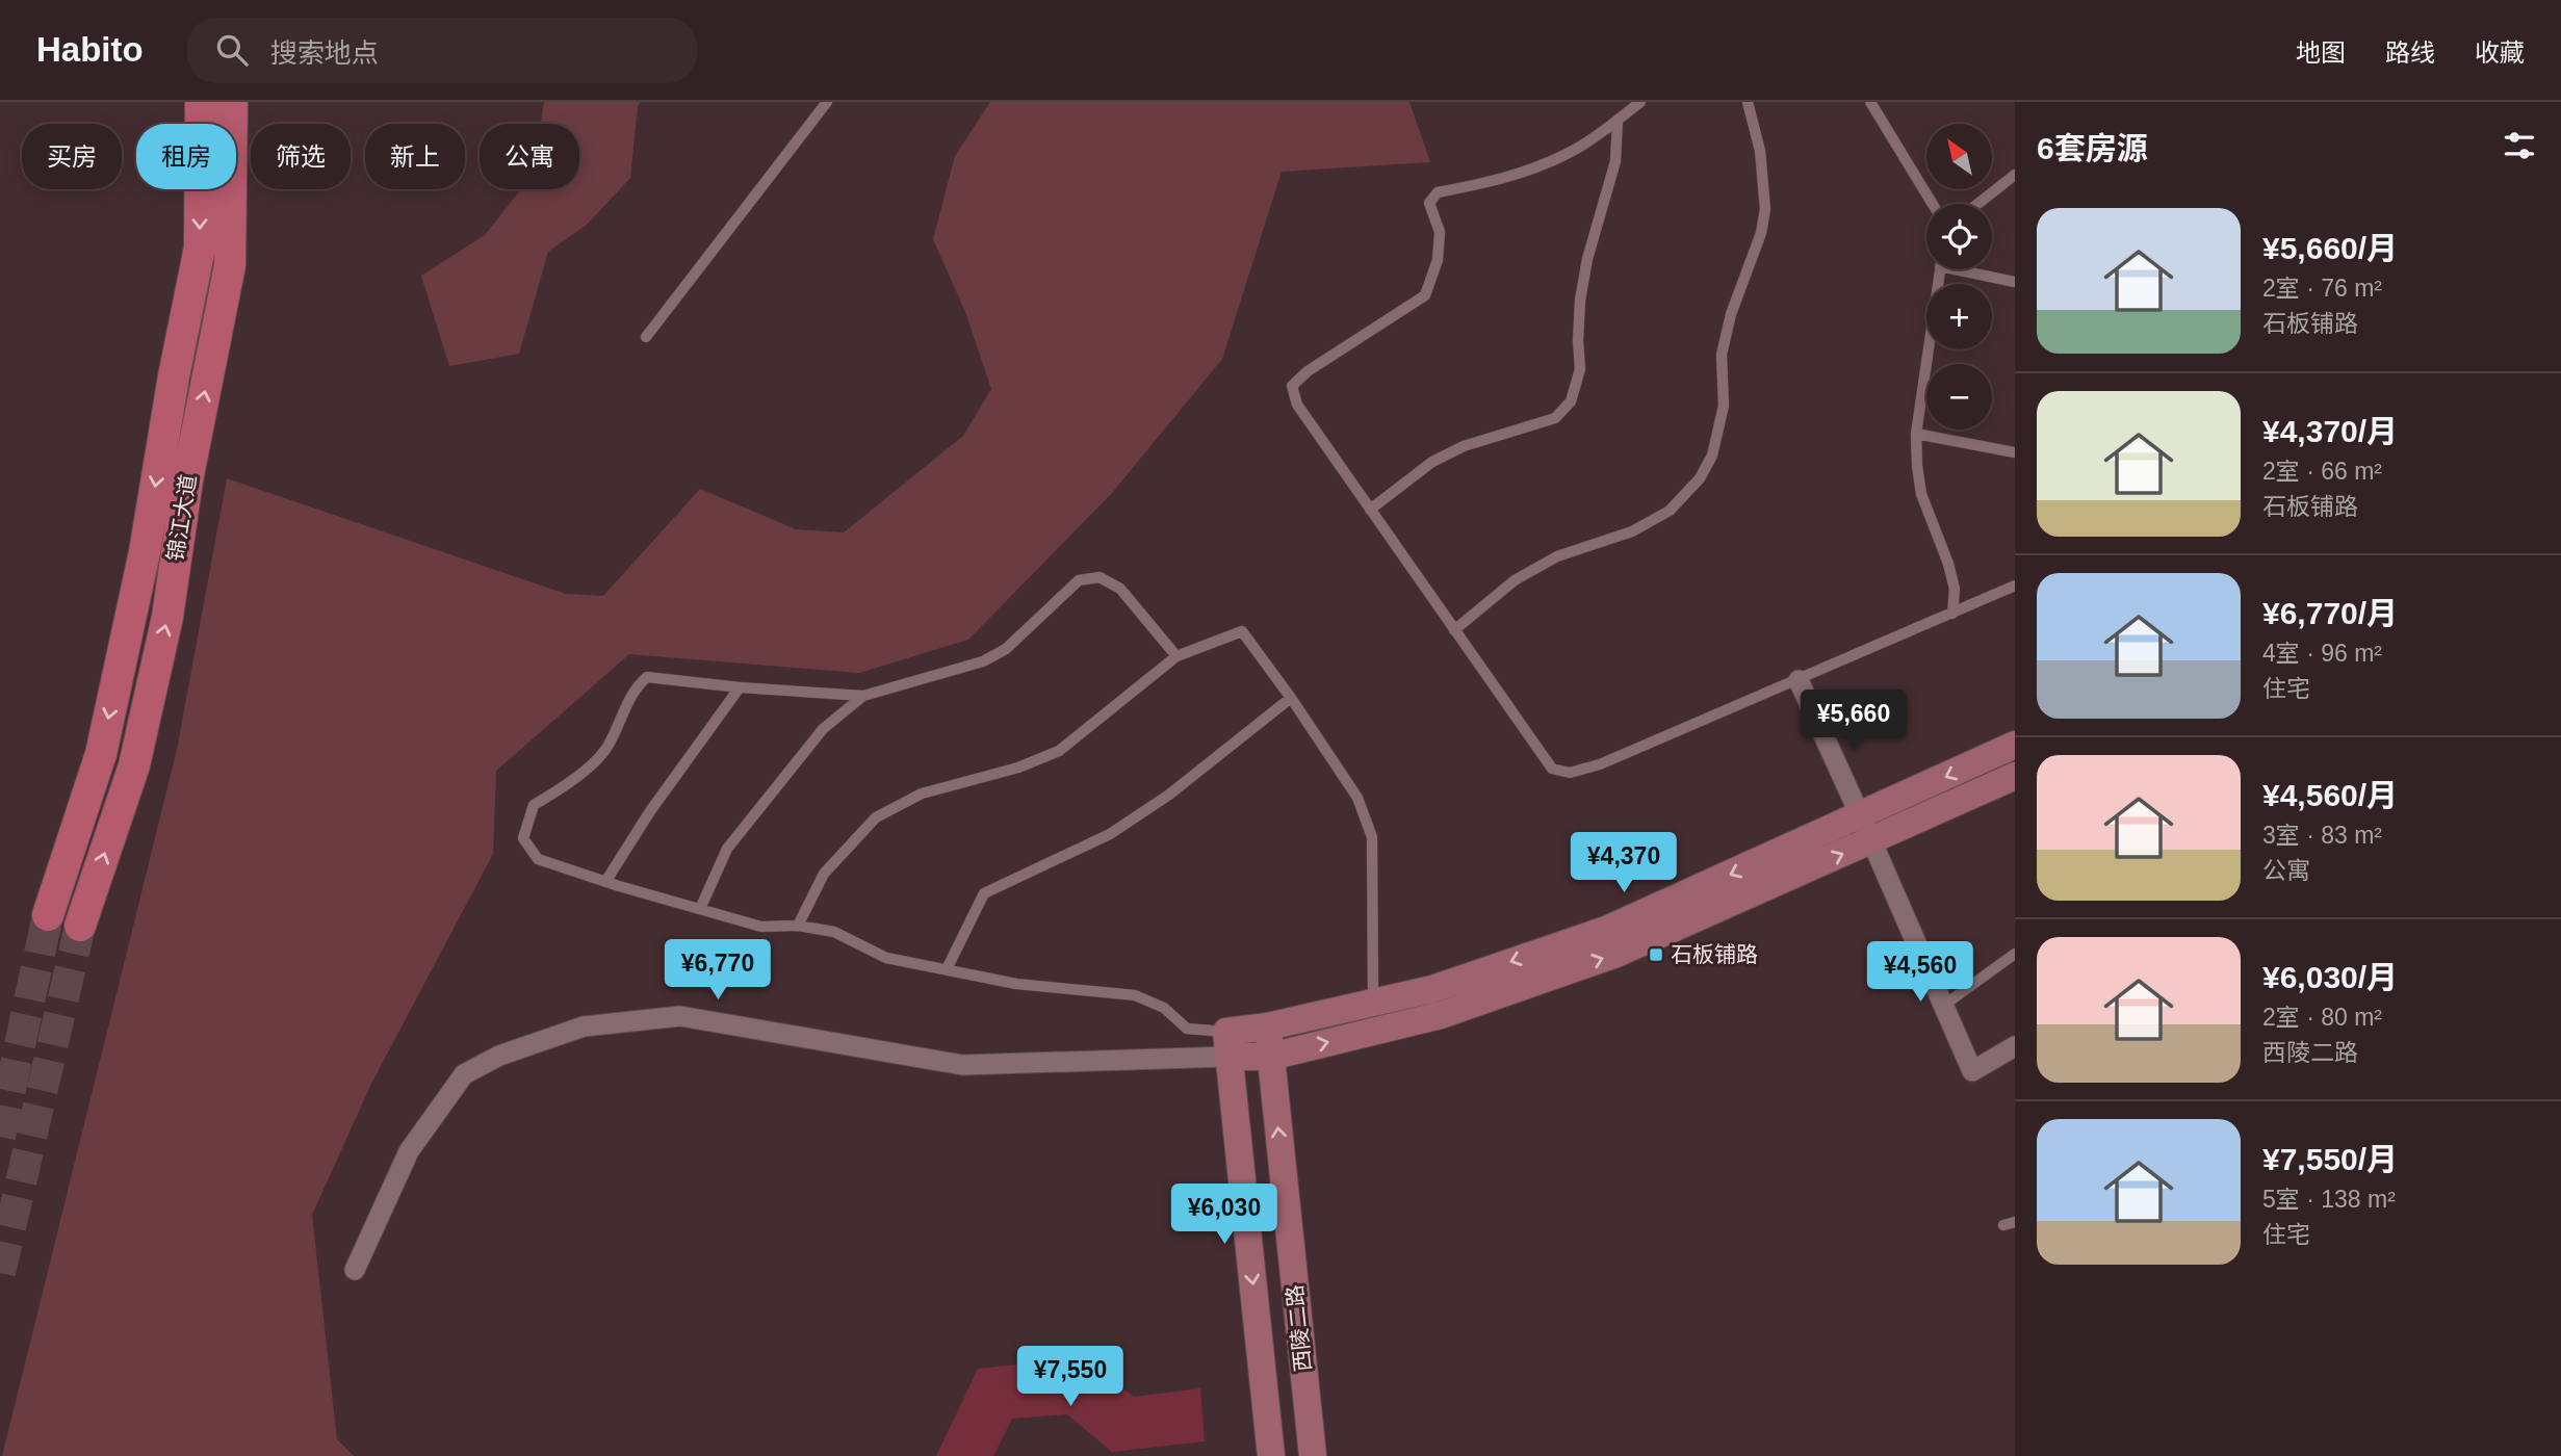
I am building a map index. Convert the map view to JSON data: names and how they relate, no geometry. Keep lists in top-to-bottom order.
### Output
{
  "streets": {
    "main road": ["锦江大道", "西陵二路"]
  },
  "places": {
    "transit": ["石板铺路"]
  },
  "north": "top left",
  "page": {
    "header": "Habito",
    "search": "搜索地点",
    "nav": ["地图", "路线", "收藏"],
    "heading": "6套房源",
    "map_buttons": ["+", "−"],
    "chip": [
      "买房",
      "租房",
      "筛选",
      "新上",
      "公寓"
    ],
    "list": [
      {
        "name": "¥5,660/月",
        "note": "2室 · 76 m² · 石板铺路"
      },
      {
        "name": "¥4,370/月",
        "note": "2室 · 66 m² · 石板铺路"
      },
      {
        "name": "¥6,770/月",
        "note": "4室 · 96 m² · 住宅"
      },
      {
        "name": "¥4,560/月",
        "note": "3室 · 83 m² · 公寓"
      },
      {
        "name": "¥6,030/月",
        "note": "2室 · 80 m² · 西陵二路"
      },
      {
        "name": "¥7,550/月",
        "note": "5室 · 138 m² · 住宅"
      }
    ],
    "price": [
      "¥5,660",
      "¥4,370",
      "¥6,770",
      "¥4,560",
      "¥6,030",
      "¥7,550"
    ]
  }
}
